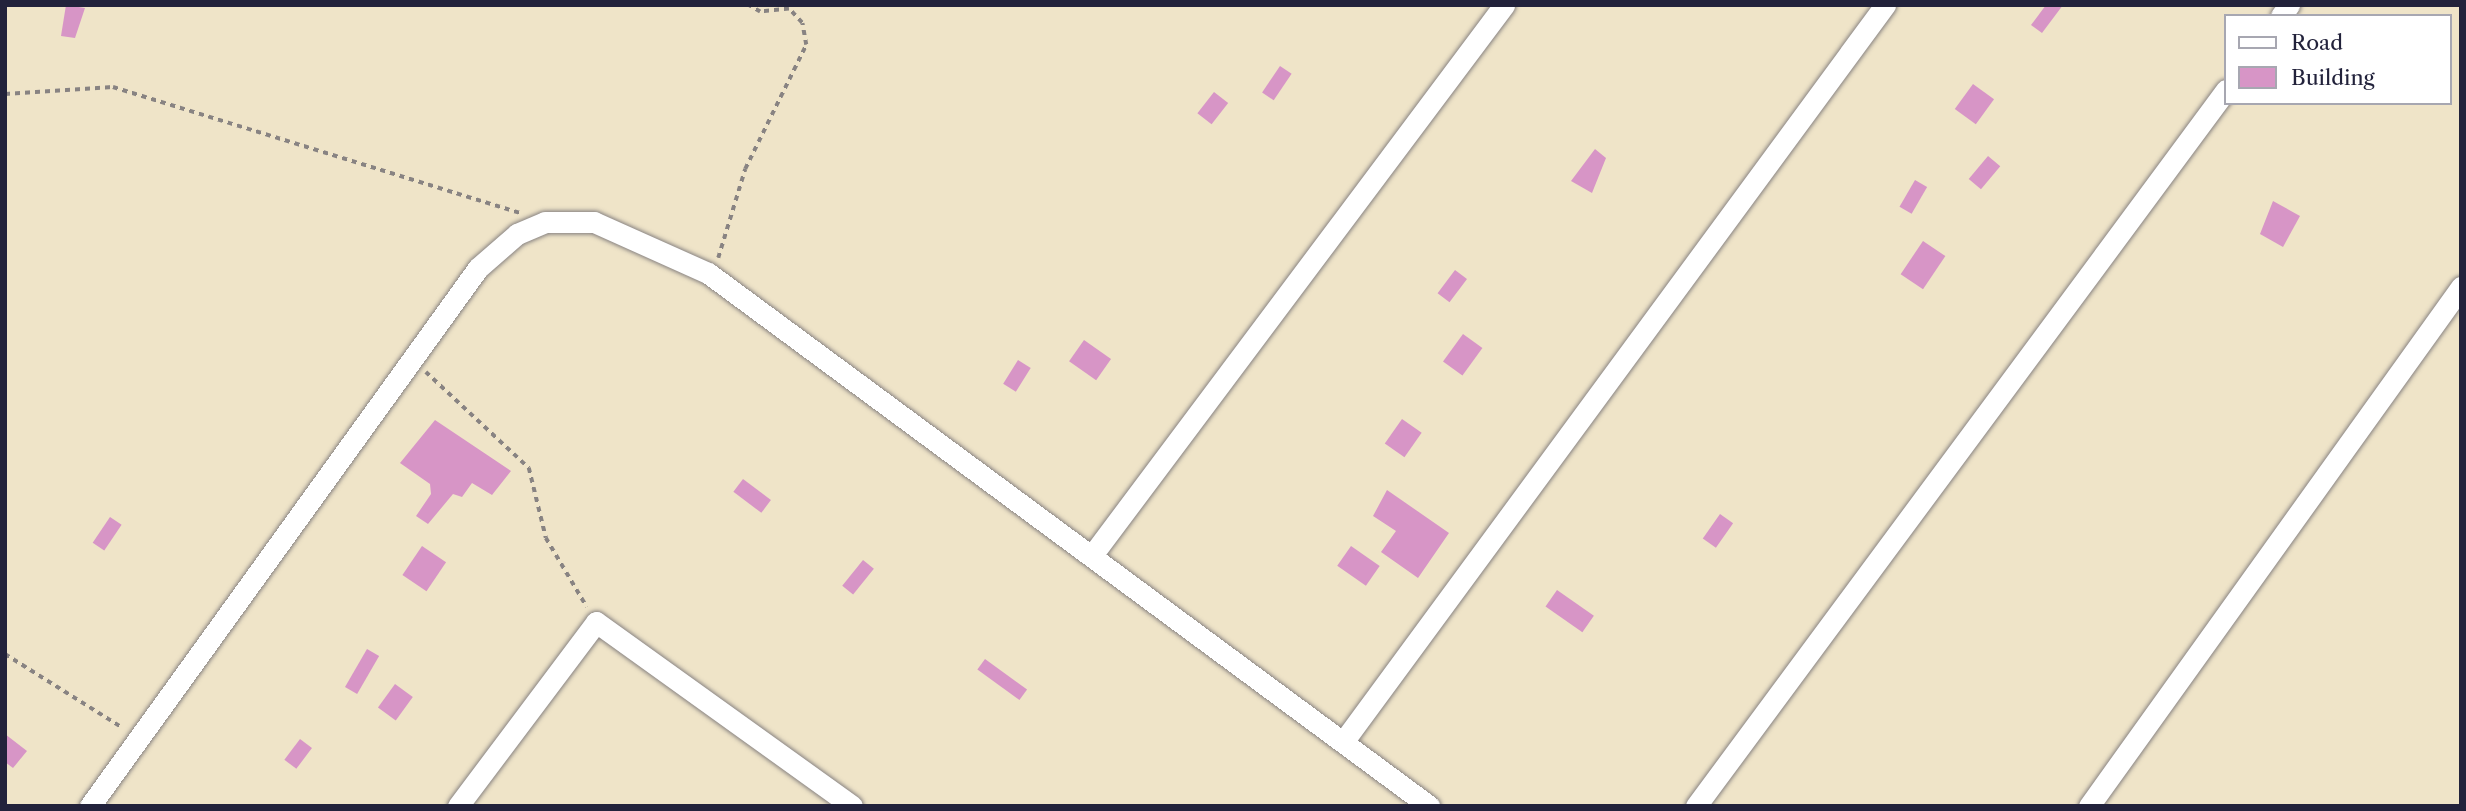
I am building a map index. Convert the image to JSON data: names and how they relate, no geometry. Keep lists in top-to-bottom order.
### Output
{
  "legend": ["Road", "Building"]
}
